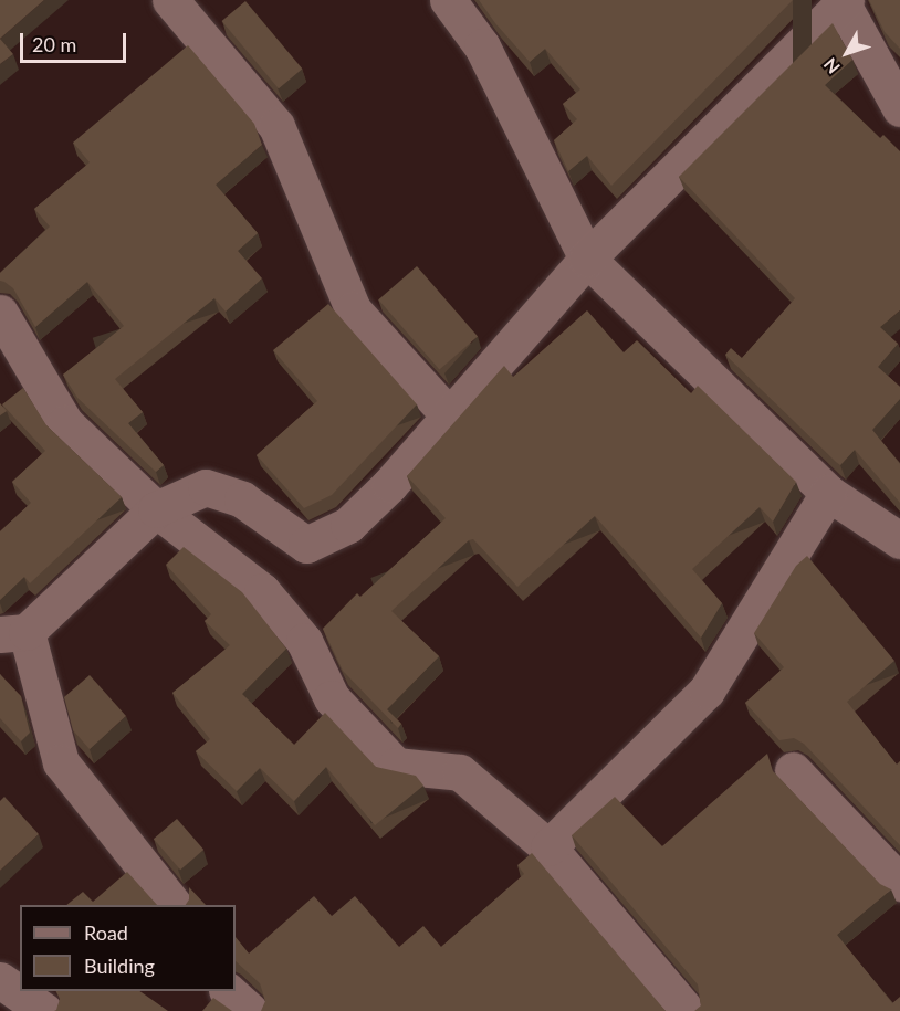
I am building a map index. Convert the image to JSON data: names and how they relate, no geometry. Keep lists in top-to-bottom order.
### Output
{
  "legend": ["Road", "Building"],
  "scale_bar": "20 m",
  "north": "bottom left"
}
